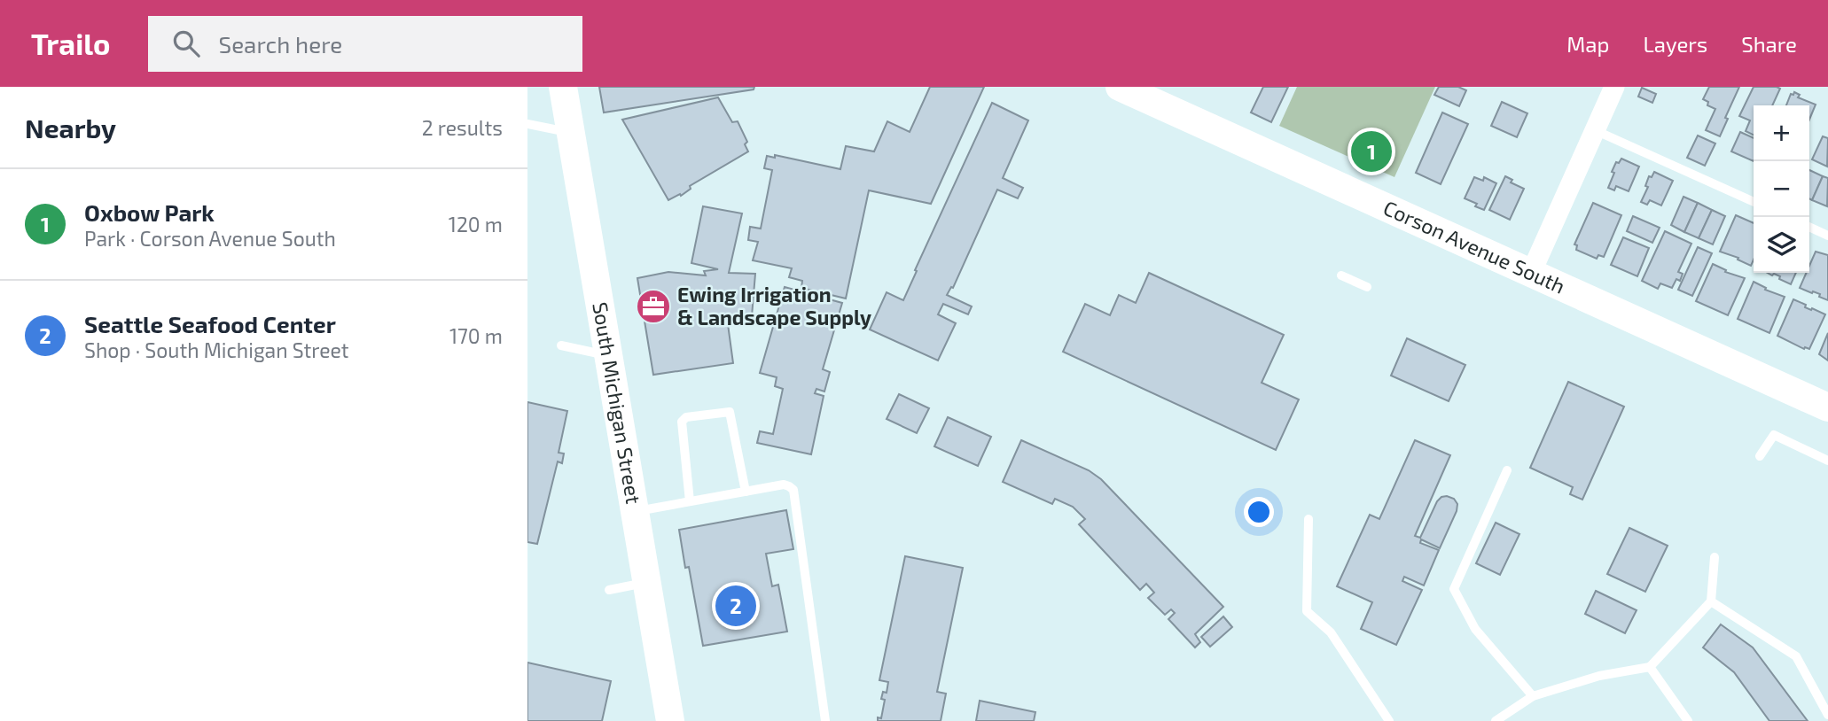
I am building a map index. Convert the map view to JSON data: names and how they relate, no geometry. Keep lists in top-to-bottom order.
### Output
{
  "streets": {
    "street": ["Corson Avenue South", "South Michigan Street"]
  },
  "places": {
    "office": ["Ewing Irrigation & Landscape Supply"]
  },
  "page": {
    "header": "Trailo",
    "search": "Search here",
    "nav": ["Map", "Layers", "Share"],
    "heading": ["Nearby", "2 results"],
    "map_buttons": ["+", "−"],
    "pins": ["1", "2"],
    "list": [
      {
        "mark": "1",
        "name": "Oxbow Park",
        "note": "Park · Corson Avenue South",
        "value": "120 m"
      },
      {
        "mark": "2",
        "name": "Seattle Seafood Center",
        "note": "Shop · South Michigan Street",
        "value": "170 m"
      }
    ]
  }
}
